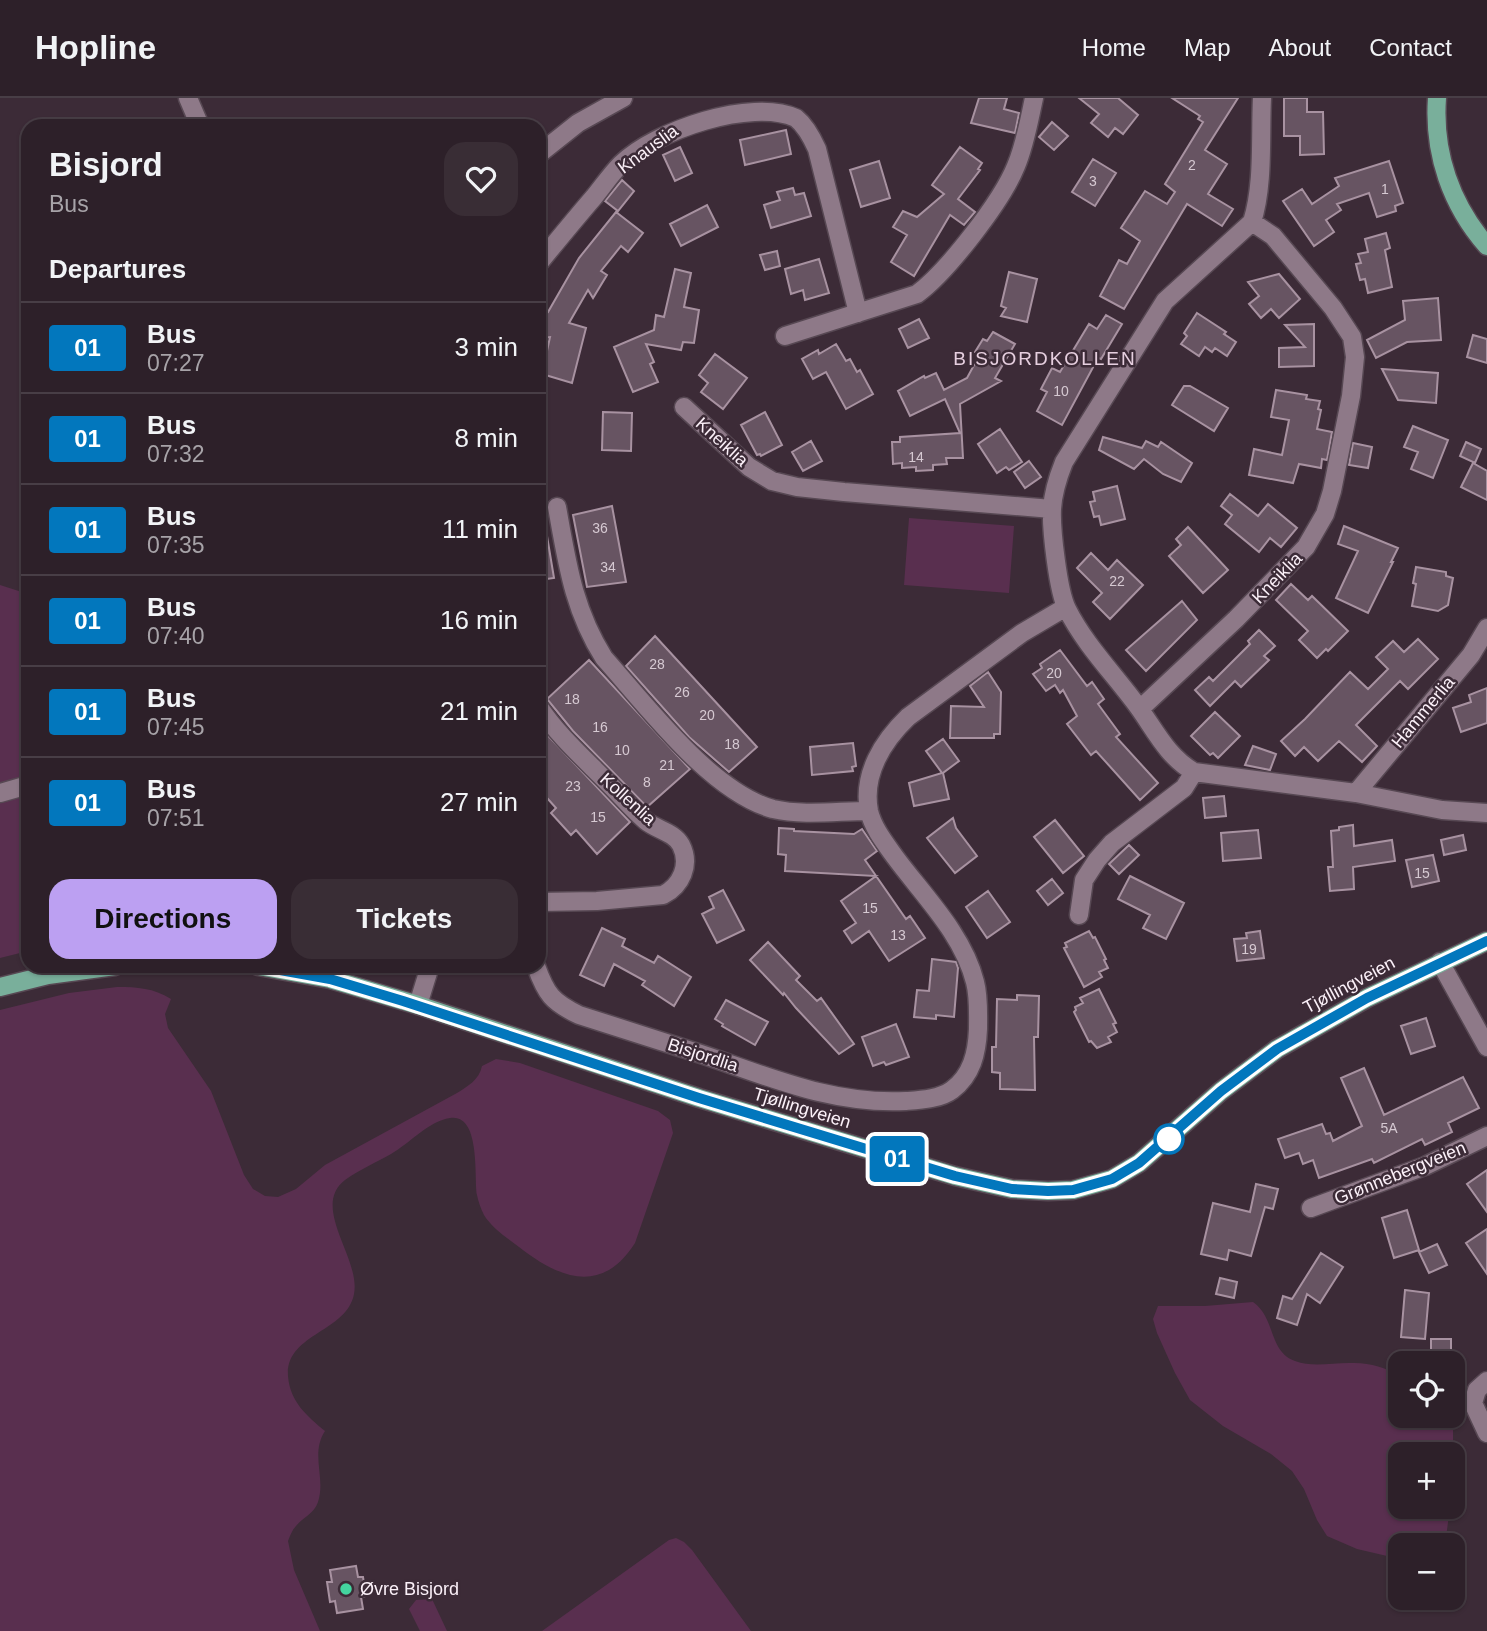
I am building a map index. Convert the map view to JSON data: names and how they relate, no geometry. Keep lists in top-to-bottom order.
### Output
{
  "streets": {
    "main road": ["Tjøllingveien"],
    "street": [
      "Knauslia",
      "Kneiklia",
      "Hammerlia",
      "Kollenlia",
      "Bisjordlia",
      "Grønnebergveien"
    ]
  },
  "districts": ["BISJORDKOLLEN"],
  "places": ["Øvre Bisjord"],
  "lines": ["bus line 01"],
  "house_numbers": [
    "2",
    "3",
    "1",
    "10",
    "14",
    "36",
    "34",
    "22",
    "28",
    "20",
    "26",
    "18",
    "20",
    "16",
    "18",
    "10",
    "21",
    "8",
    "23",
    "15",
    "15",
    "15",
    "13",
    "19",
    "5A"
  ],
  "page": {
    "header": "Hopline",
    "nav": [
      "Home",
      "Map",
      "About",
      "Contact"
    ],
    "on_map": "01",
    "heading": [
      ["Bisjord", "Bus"],
      "Departures"
    ],
    "list": [
      {
        "mark": "01",
        "name": "Bus",
        "note": "07:27",
        "value": "3 min"
      },
      {
        "mark": "01",
        "name": "Bus",
        "note": "07:32",
        "value": "8 min"
      },
      {
        "mark": "01",
        "name": "Bus",
        "note": "07:35",
        "value": "11 min"
      },
      {
        "mark": "01",
        "name": "Bus",
        "note": "07:40",
        "value": "16 min"
      },
      {
        "mark": "01",
        "name": "Bus",
        "note": "07:45",
        "value": "21 min"
      },
      {
        "mark": "01",
        "name": "Bus",
        "note": "07:51",
        "value": "27 min"
      }
    ],
    "buttons": ["Directions", "Tickets"],
    "map_buttons": ["+", "−"]
  }
}
